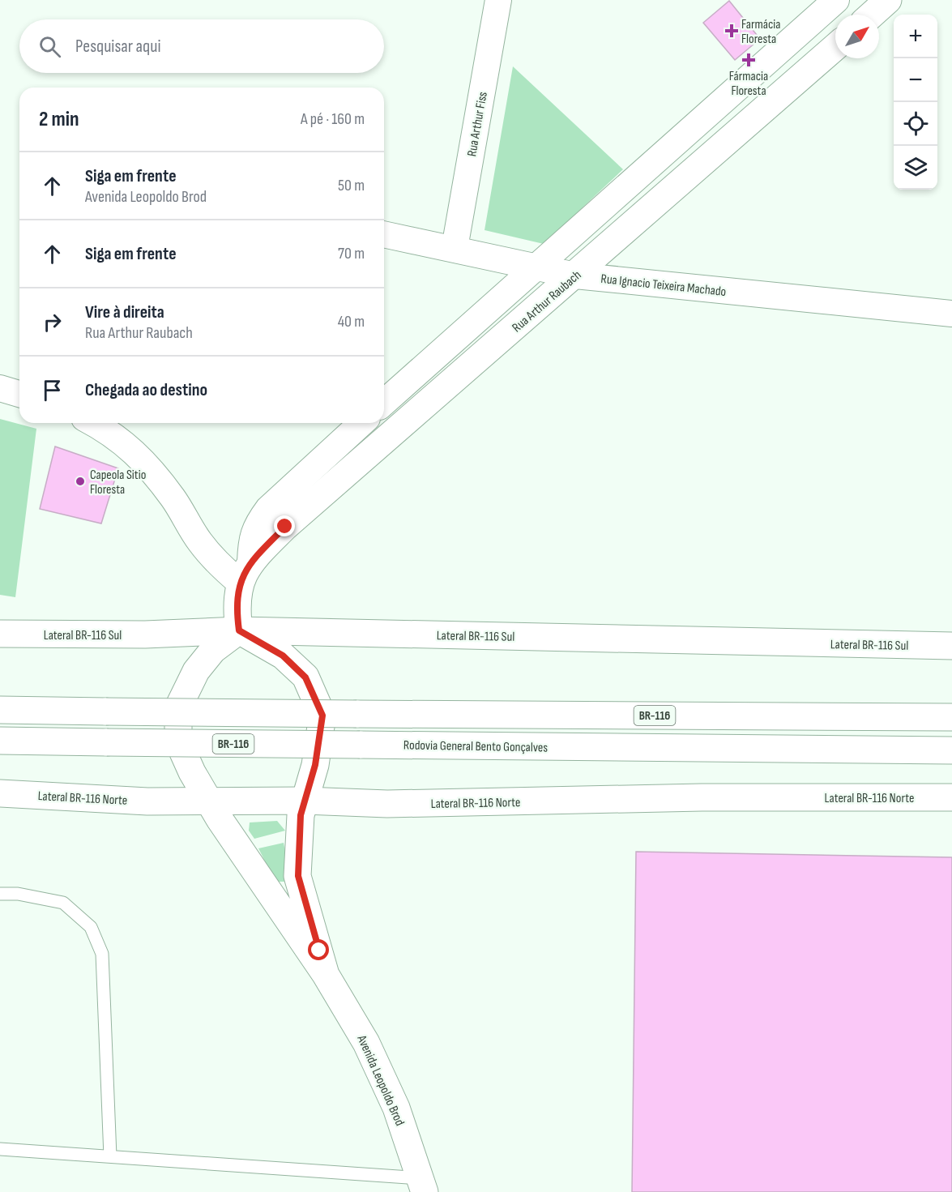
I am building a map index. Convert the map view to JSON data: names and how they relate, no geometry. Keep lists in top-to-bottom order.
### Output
{
  "streets": {
    "main road": [
      "Rua Arthur Raubach",
      "Lateral BR-116 Sul",
      "BR-116",
      "Rodovia General Bento Gonçalves",
      "Lateral BR-116 Norte",
      "Avenida Leopoldo Brod"
    ],
    "street": ["Rua Arthur Fiss", "Rua Ignacio Teixeira Machado"]
  },
  "crossings": [
    ["Rua Arthur Fiss", "Rua Ignacio Teixeira Machado"],
    ["Rua Ignacio Teixeira Machado", "Rua Arthur Raubach"],
    ["Lateral BR-116 Sul", "Lateral BR-116 Norte"],
    ["Lateral BR-116 Sul", "Avenida Leopoldo Brod"],
    ["Lateral BR-116 Norte", "Avenida Leopoldo Brod"]
  ],
  "places": {
    "health": ["Farmácia Floresta", "Fármacia Floresta"],
    "other": ["Capeola Sitio Floresta"]
  },
  "north": "top right",
  "page": {
    "map_buttons": ["+", "−"],
    "search": "Pesquisar aqui",
    "heading": ["2 min", "A pé · 160 m"],
    "list": [
      ["Siga em frente", "Avenida Leopoldo Brod", "50 m"],
      ["Siga em frente", "70 m"],
      ["Vire à direita", "Rua Arthur Raubach", "40 m"],
      "Chegada ao destino"
    ]
  }
}
